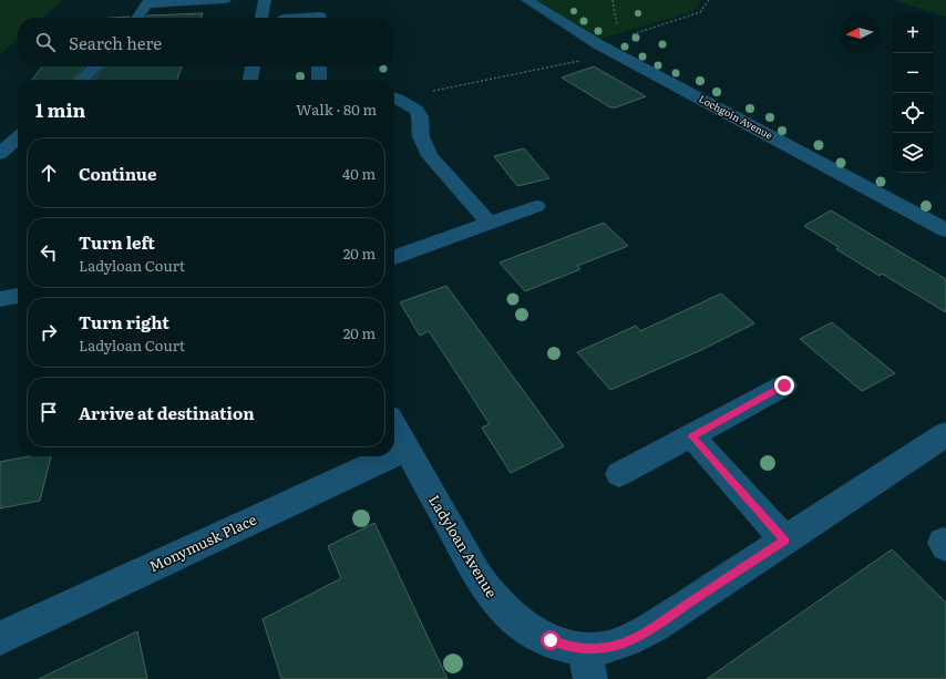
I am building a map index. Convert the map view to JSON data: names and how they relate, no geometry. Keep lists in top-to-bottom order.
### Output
{
  "streets": {
    "street": ["Lochgoin Avenue", "Monymusk Place", "Ladyloan Avenue"]
  },
  "crossings": [
    ["Monymusk Place", "Ladyloan Avenue"]
  ],
  "north": "left",
  "page": {
    "map_buttons": ["+", "−"],
    "search": "Search here",
    "heading": ["1 min", "Walk · 80 m"],
    "list": [
      ["Continue", "40 m"],
      ["Turn left", "Ladyloan Court", "20 m"],
      ["Turn right", "Ladyloan Court", "20 m"],
      "Arrive at destination"
    ]
  }
}
